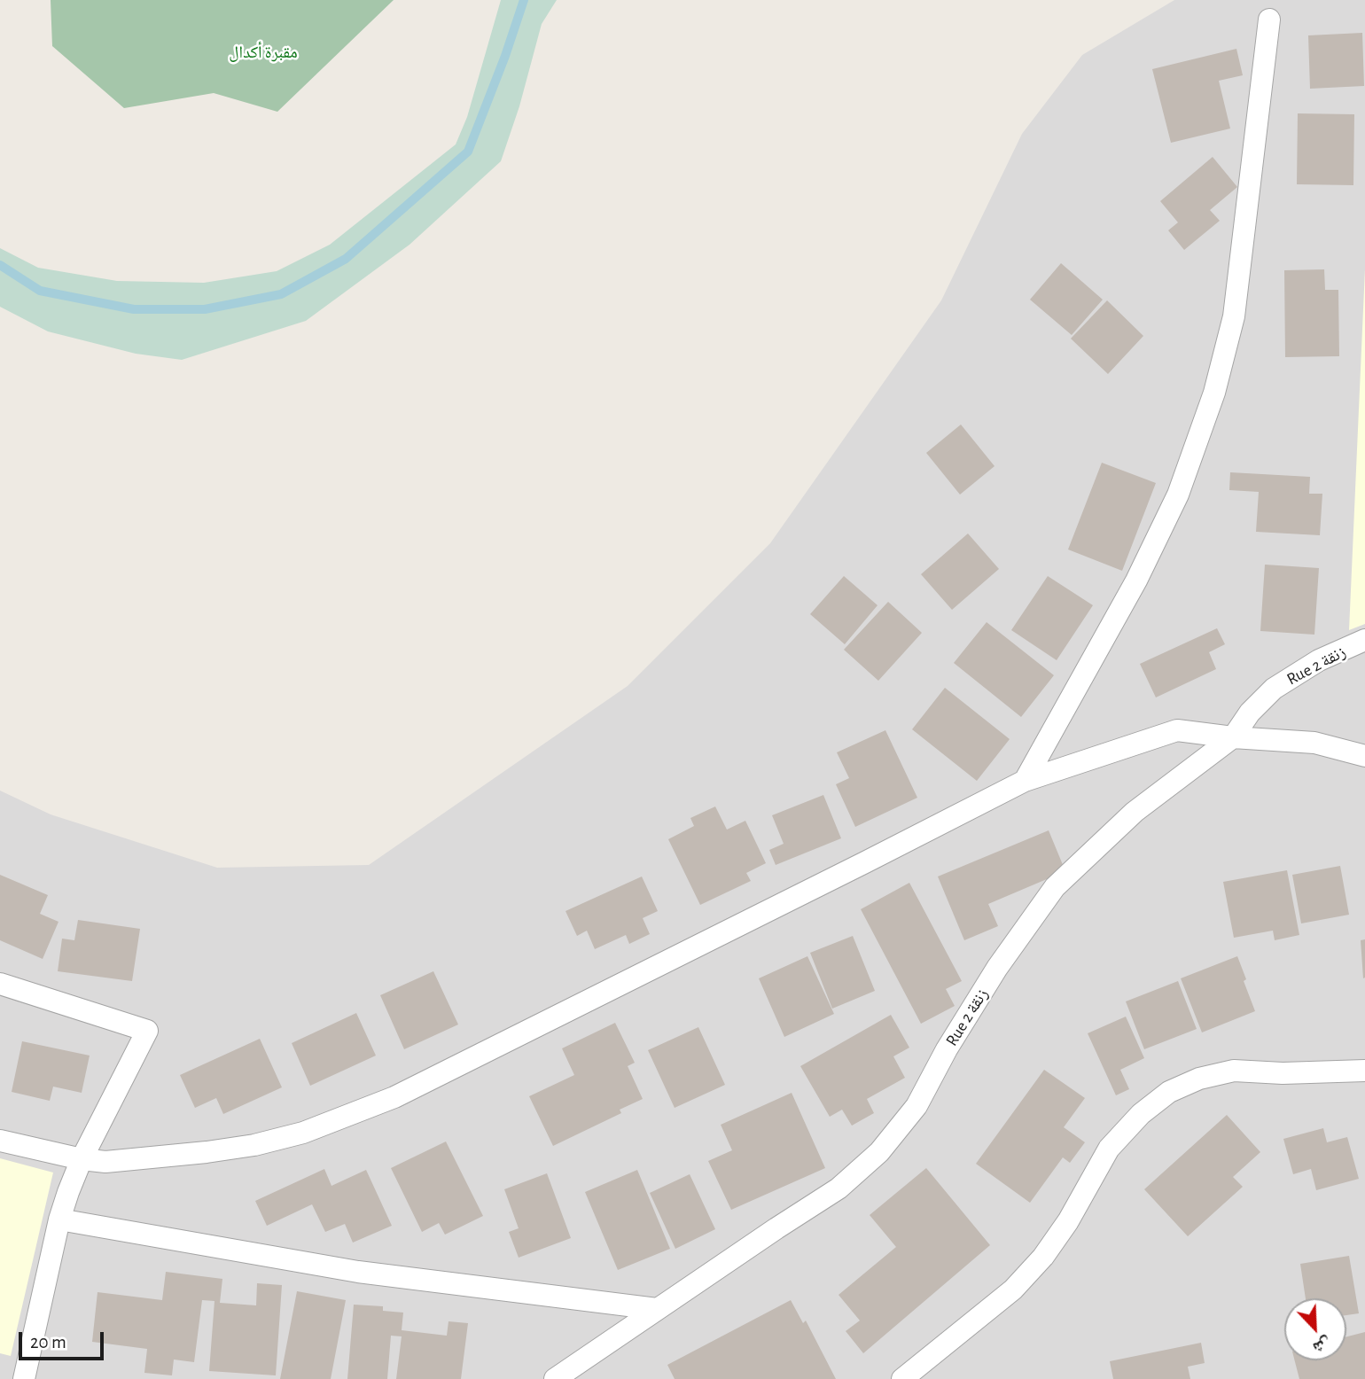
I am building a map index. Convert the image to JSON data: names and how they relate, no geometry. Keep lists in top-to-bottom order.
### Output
{
  "streets": {
    "street": ["Rue 2 زنقة"]
  },
  "parks": ["مقبرة أكدال"],
  "scale_bar": "20 m",
  "north": "bottom right"
}
